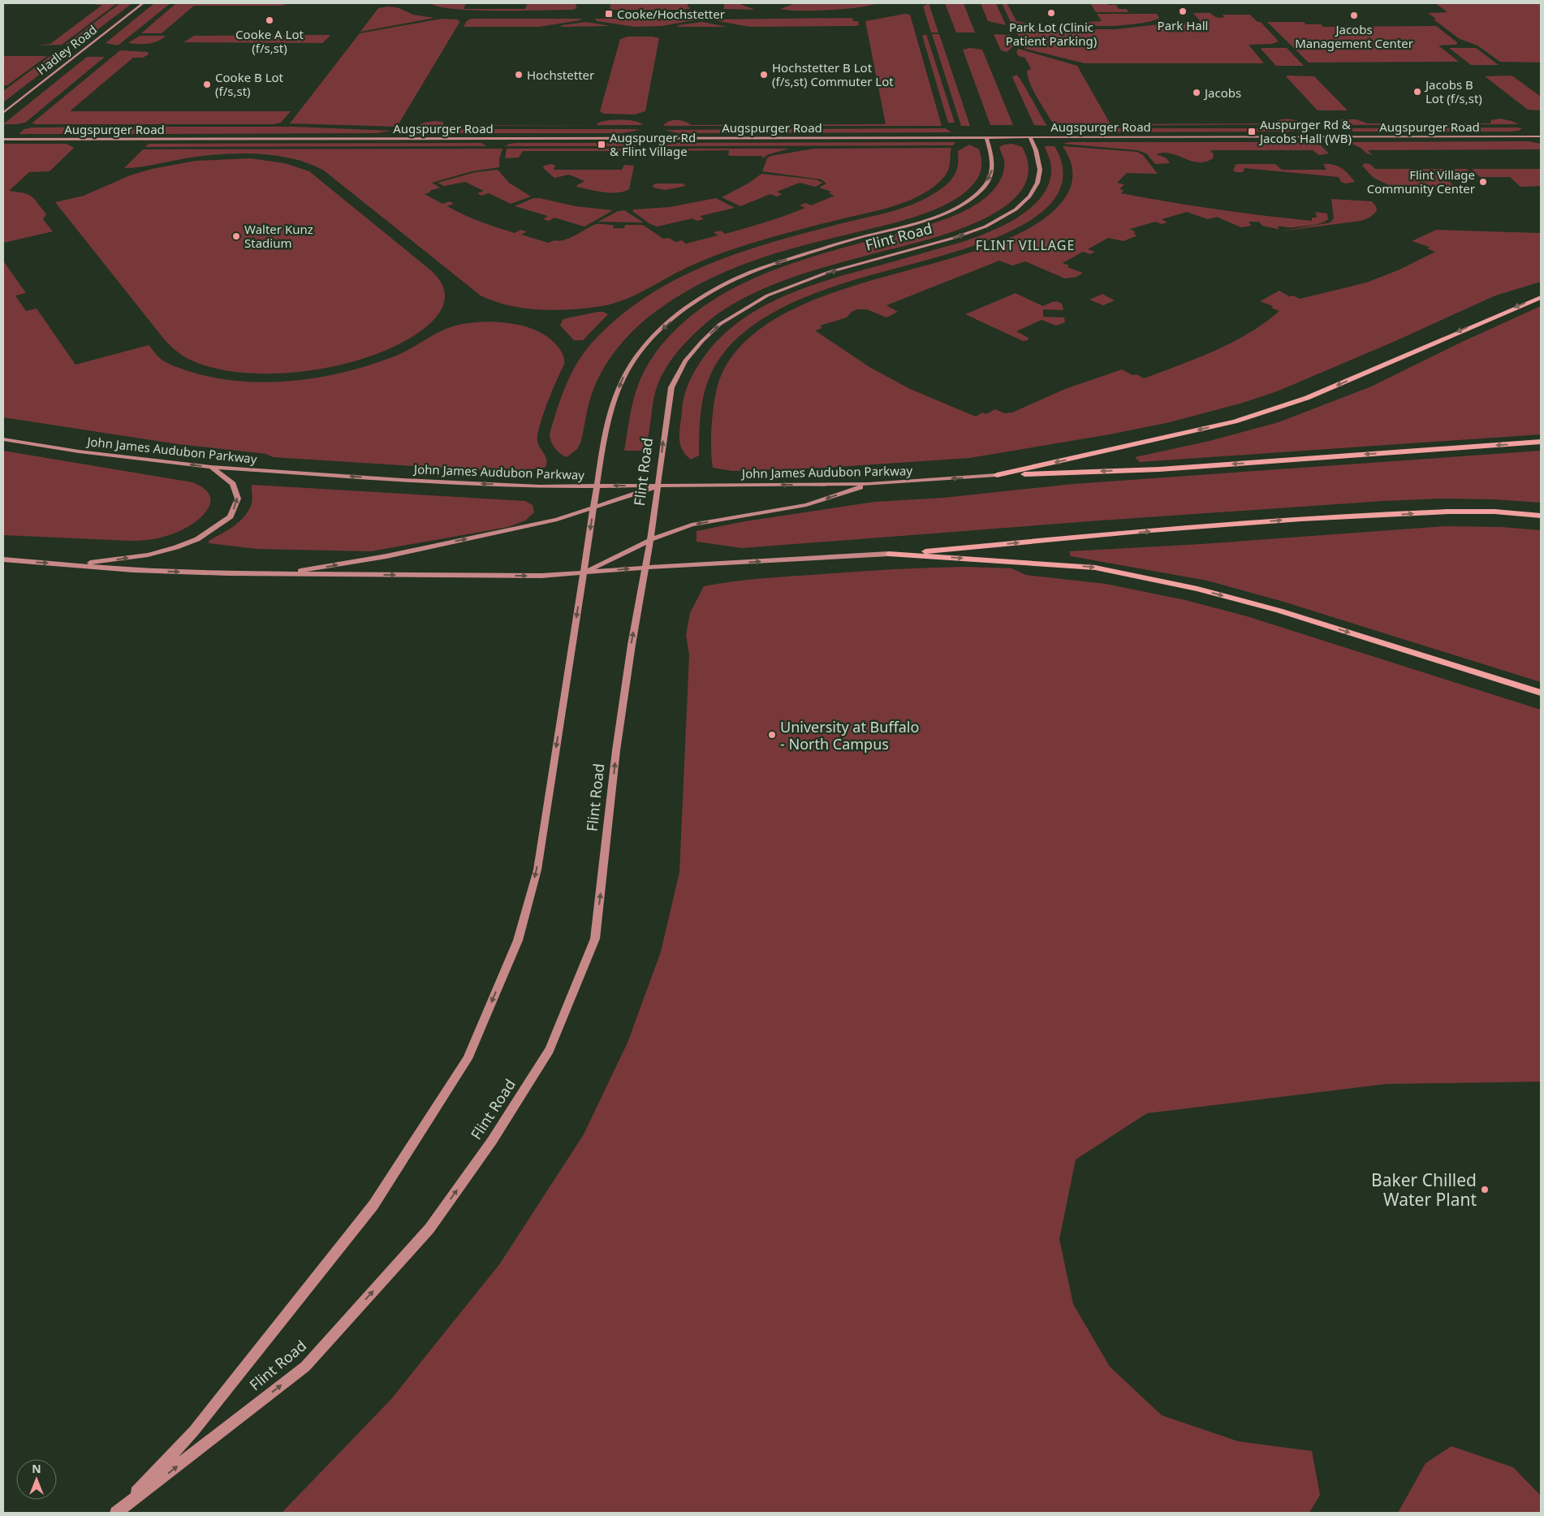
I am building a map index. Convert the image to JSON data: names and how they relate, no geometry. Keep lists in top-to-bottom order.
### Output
{
  "streets": {
    "street": [
      "Hadley Road",
      "Augspurger Road",
      "Flint Road",
      "John James Audubon Parkway"
    ]
  },
  "crossings": [
    ["Augspurger Road", "Flint Road"],
    ["Flint Road", "John James Audubon Parkway"]
  ],
  "districts": ["FLINT VILLAGE"],
  "places": {
    "other": [
      "Park Hall",
      "Park Lot (Clinic Patient Parking)",
      "Jacobs Management Center",
      "Cooke A Lot (f/s,st)",
      "Hochstetter",
      "Hochstetter B Lot (f/s,st) Commuter Lot",
      "Cooke B Lot (f/s,st)",
      "Jacobs B Lot (f/s,st)",
      "Jacobs",
      "Flint Village Community Center",
      "Walter Kunz Stadium",
      "University at Buffalo - North Campus",
      "Baker Chilled Water Plant"
    ],
    "transit": ["Cooke/Hochstetter", "Auspurger Rd & Jacobs Hall (WB)", "Augspurger Rd & Flint Village"]
  },
  "north": "top"
}
